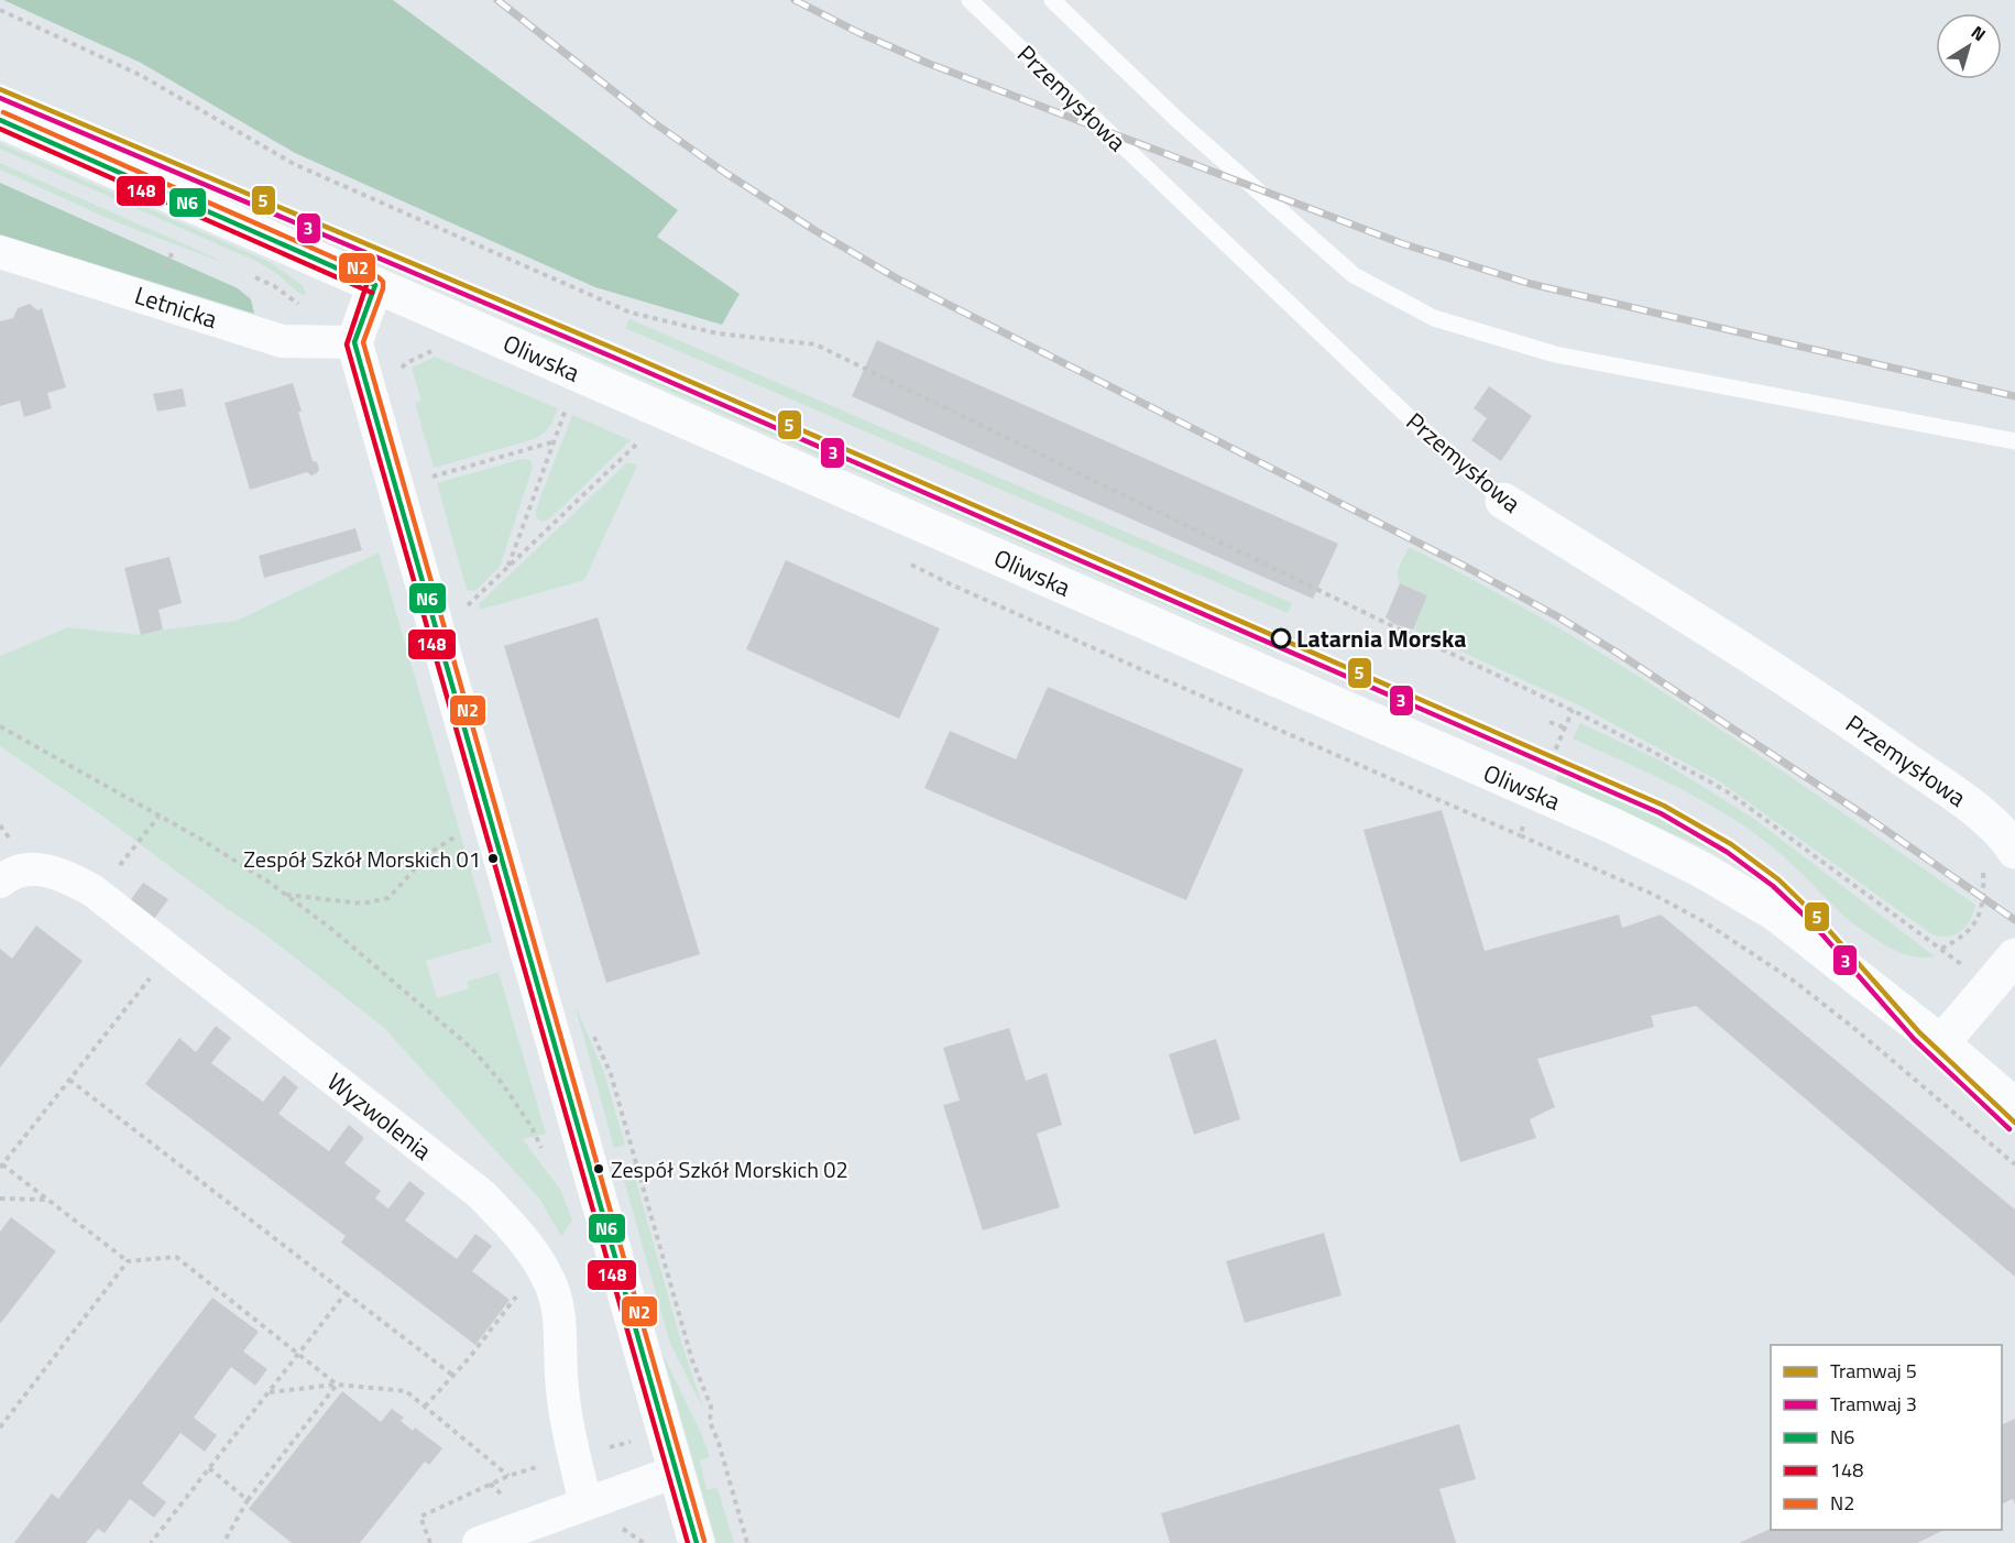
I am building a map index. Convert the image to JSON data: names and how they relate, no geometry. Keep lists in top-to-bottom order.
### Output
{
  "streets": {
    "main road": ["Przemysłowa", "Oliwska"],
    "street": ["Letnicka", "Wyzwolenia"]
  },
  "places": ["Latarnia Morska", "Zespół Szkół Morskich 01", "Zespół Szkół Morskich 02"],
  "lines": [
    "tram line 5",
    "tram line 3",
    "transit line N2",
    "transit line N6",
    "transit line 148"
  ],
  "legend": [
    "Tramwaj 5",
    "Tramwaj 3",
    "N6",
    "148",
    "N2"
  ],
  "north": "top right"
}
